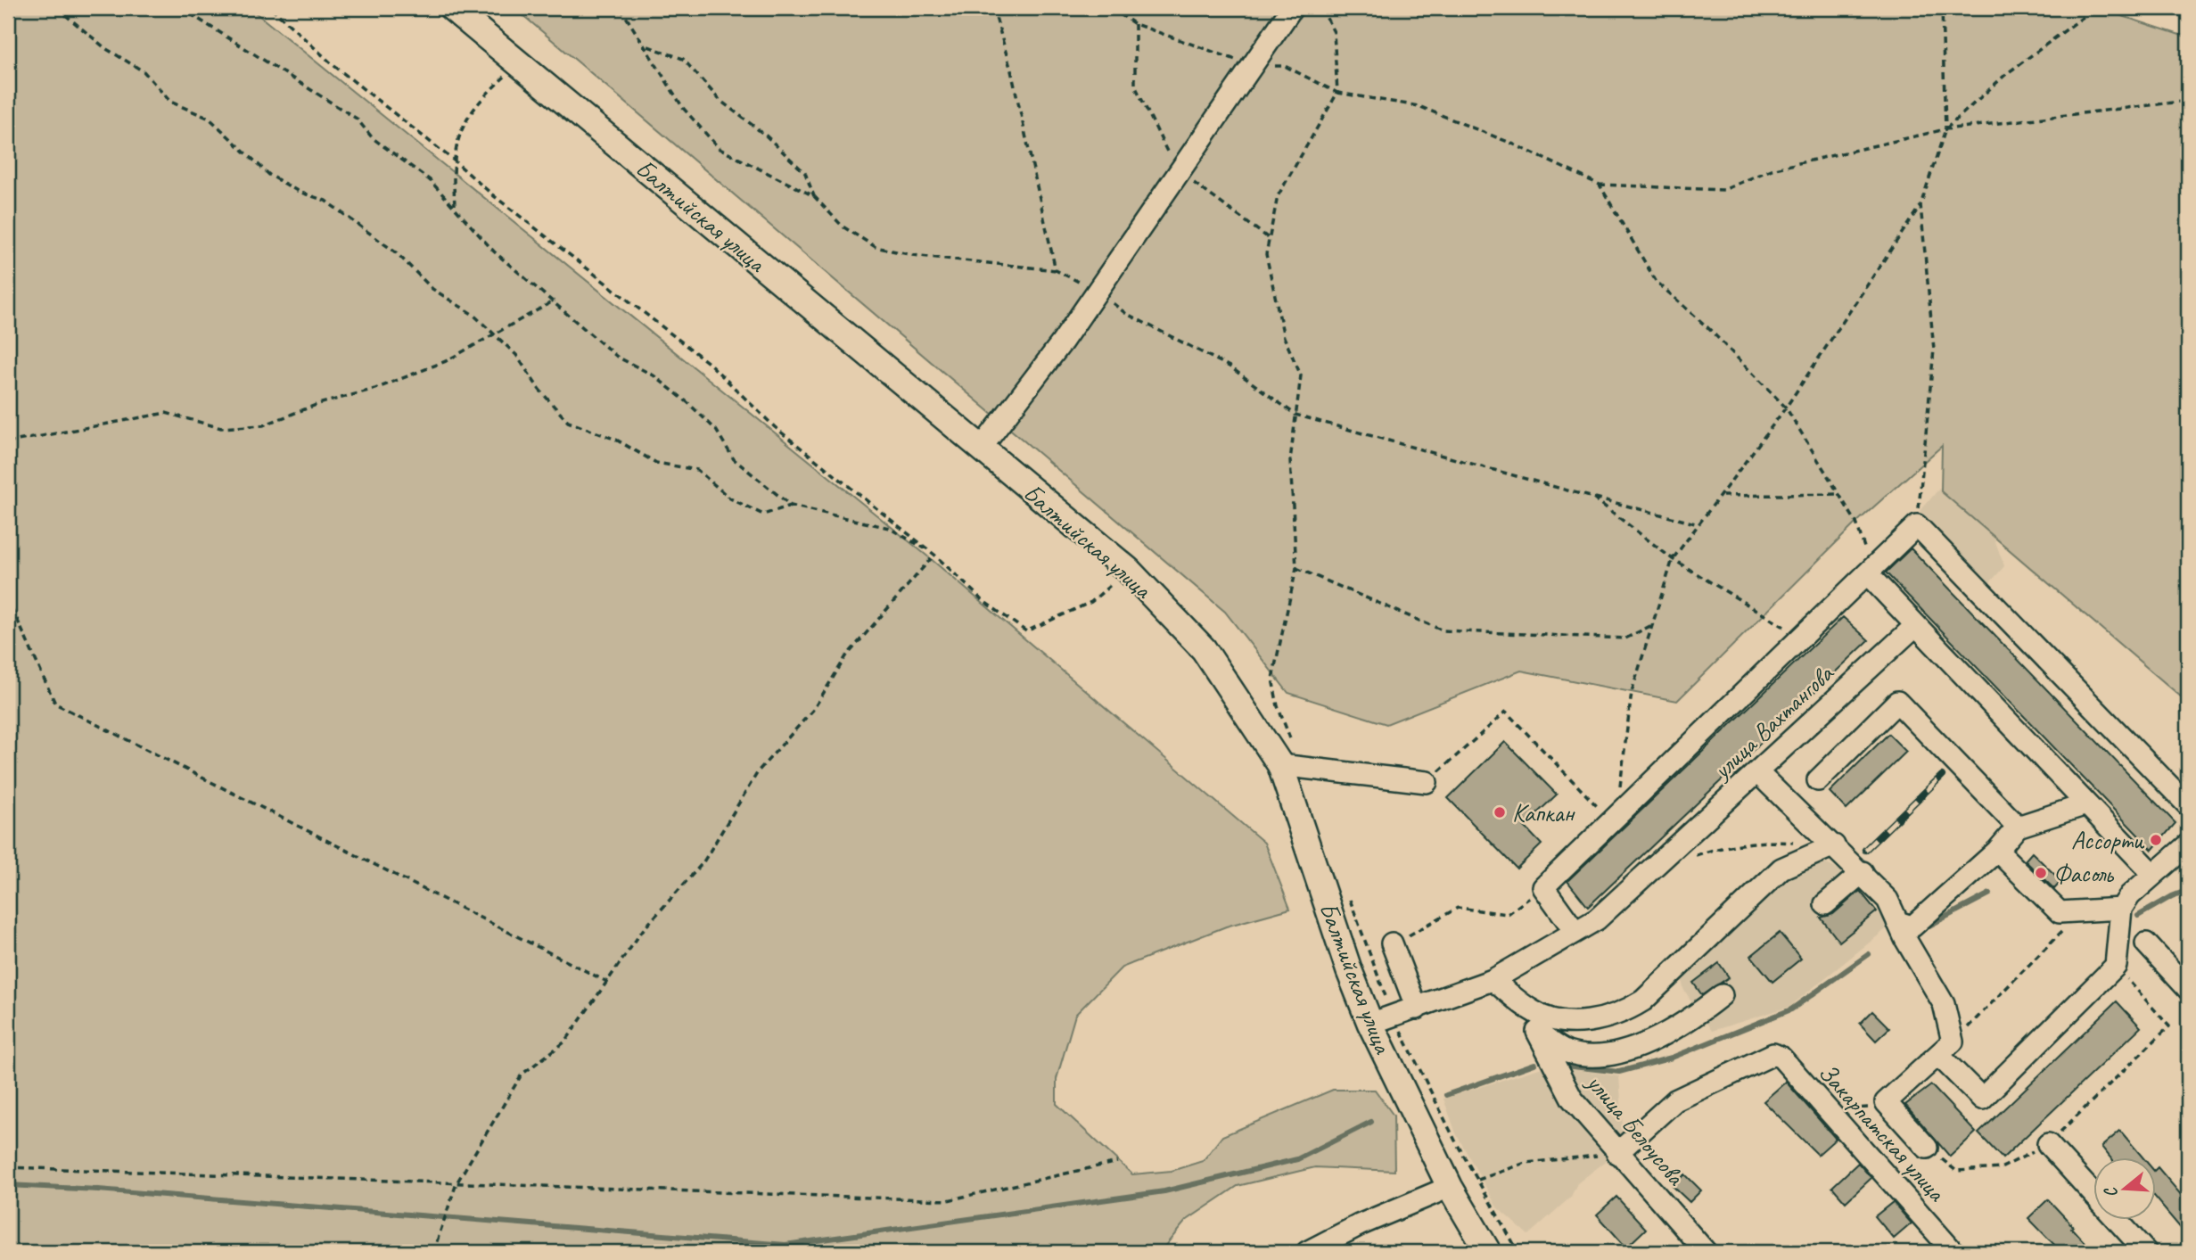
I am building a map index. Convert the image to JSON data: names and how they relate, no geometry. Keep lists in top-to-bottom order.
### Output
{
  "streets": {
    "main road": ["Балтийская улица"],
    "street": ["улица Вахтангова", "улица Белоусова", "Закарпатская улица"]
  },
  "crossings": [
    ["Балтийская улица", "улица Вахтангова"],
    ["улица Белоусова", "Закарпатская улица"]
  ],
  "places": ["Капкан", "Ассорти", "Фасоль"],
  "north": "left"
}
